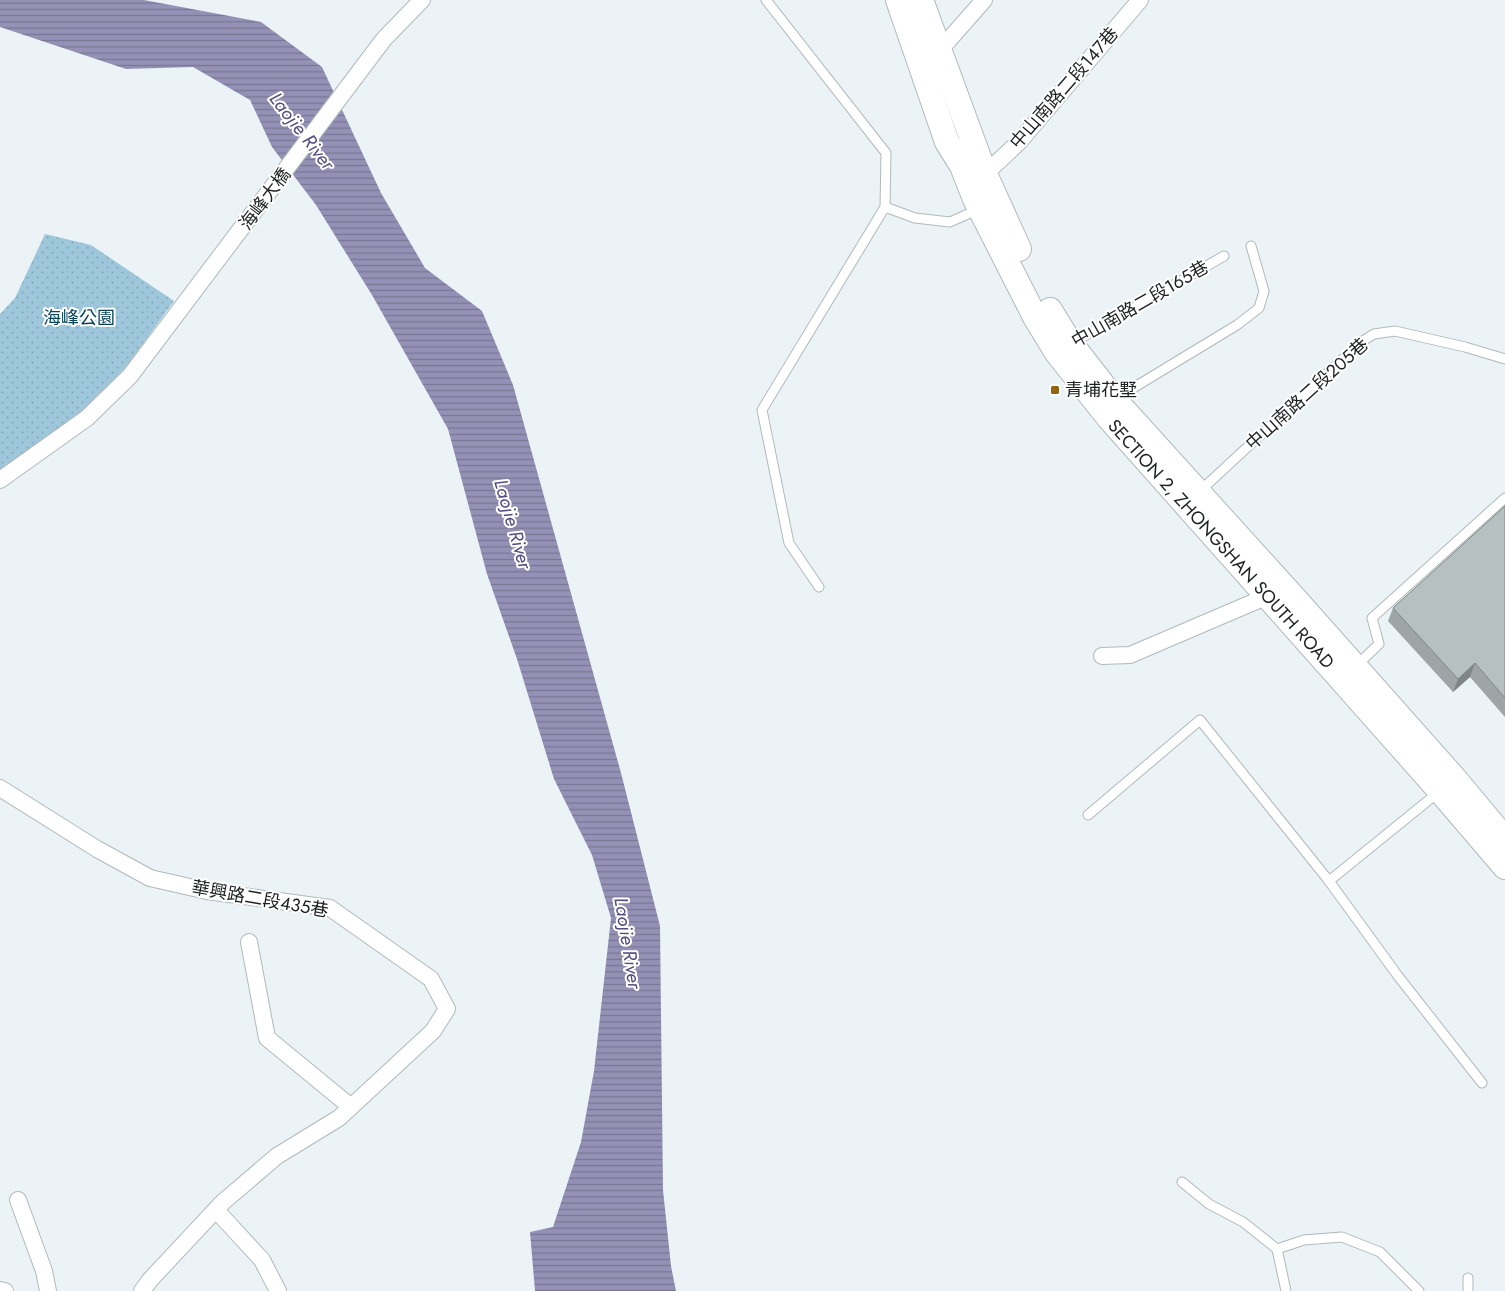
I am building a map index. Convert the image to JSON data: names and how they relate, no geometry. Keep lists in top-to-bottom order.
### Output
{
  "streets": {
    "main road": ["SECTION 2, ZHONGSHAN SOUTH ROAD"],
    "street": ["中山南路二段147巷", "海峰大橋", "華興路二段435巷"],
    "lane": ["中山南路二段165巷", "中山南路二段205巷"]
  },
  "crossings": [
    ["中山南路二段147巷", "SECTION 2, ZHONGSHAN SOUTH ROAD"],
    ["中山南路二段165巷", "SECTION 2, ZHONGSHAN SOUTH ROAD"],
    ["中山南路二段205巷", "SECTION 2, ZHONGSHAN SOUTH ROAD"]
  ],
  "water": ["Laojie River"],
  "parks": ["海峰公園"],
  "places": {
    "transit": ["青埔花墅"]
  }
}
